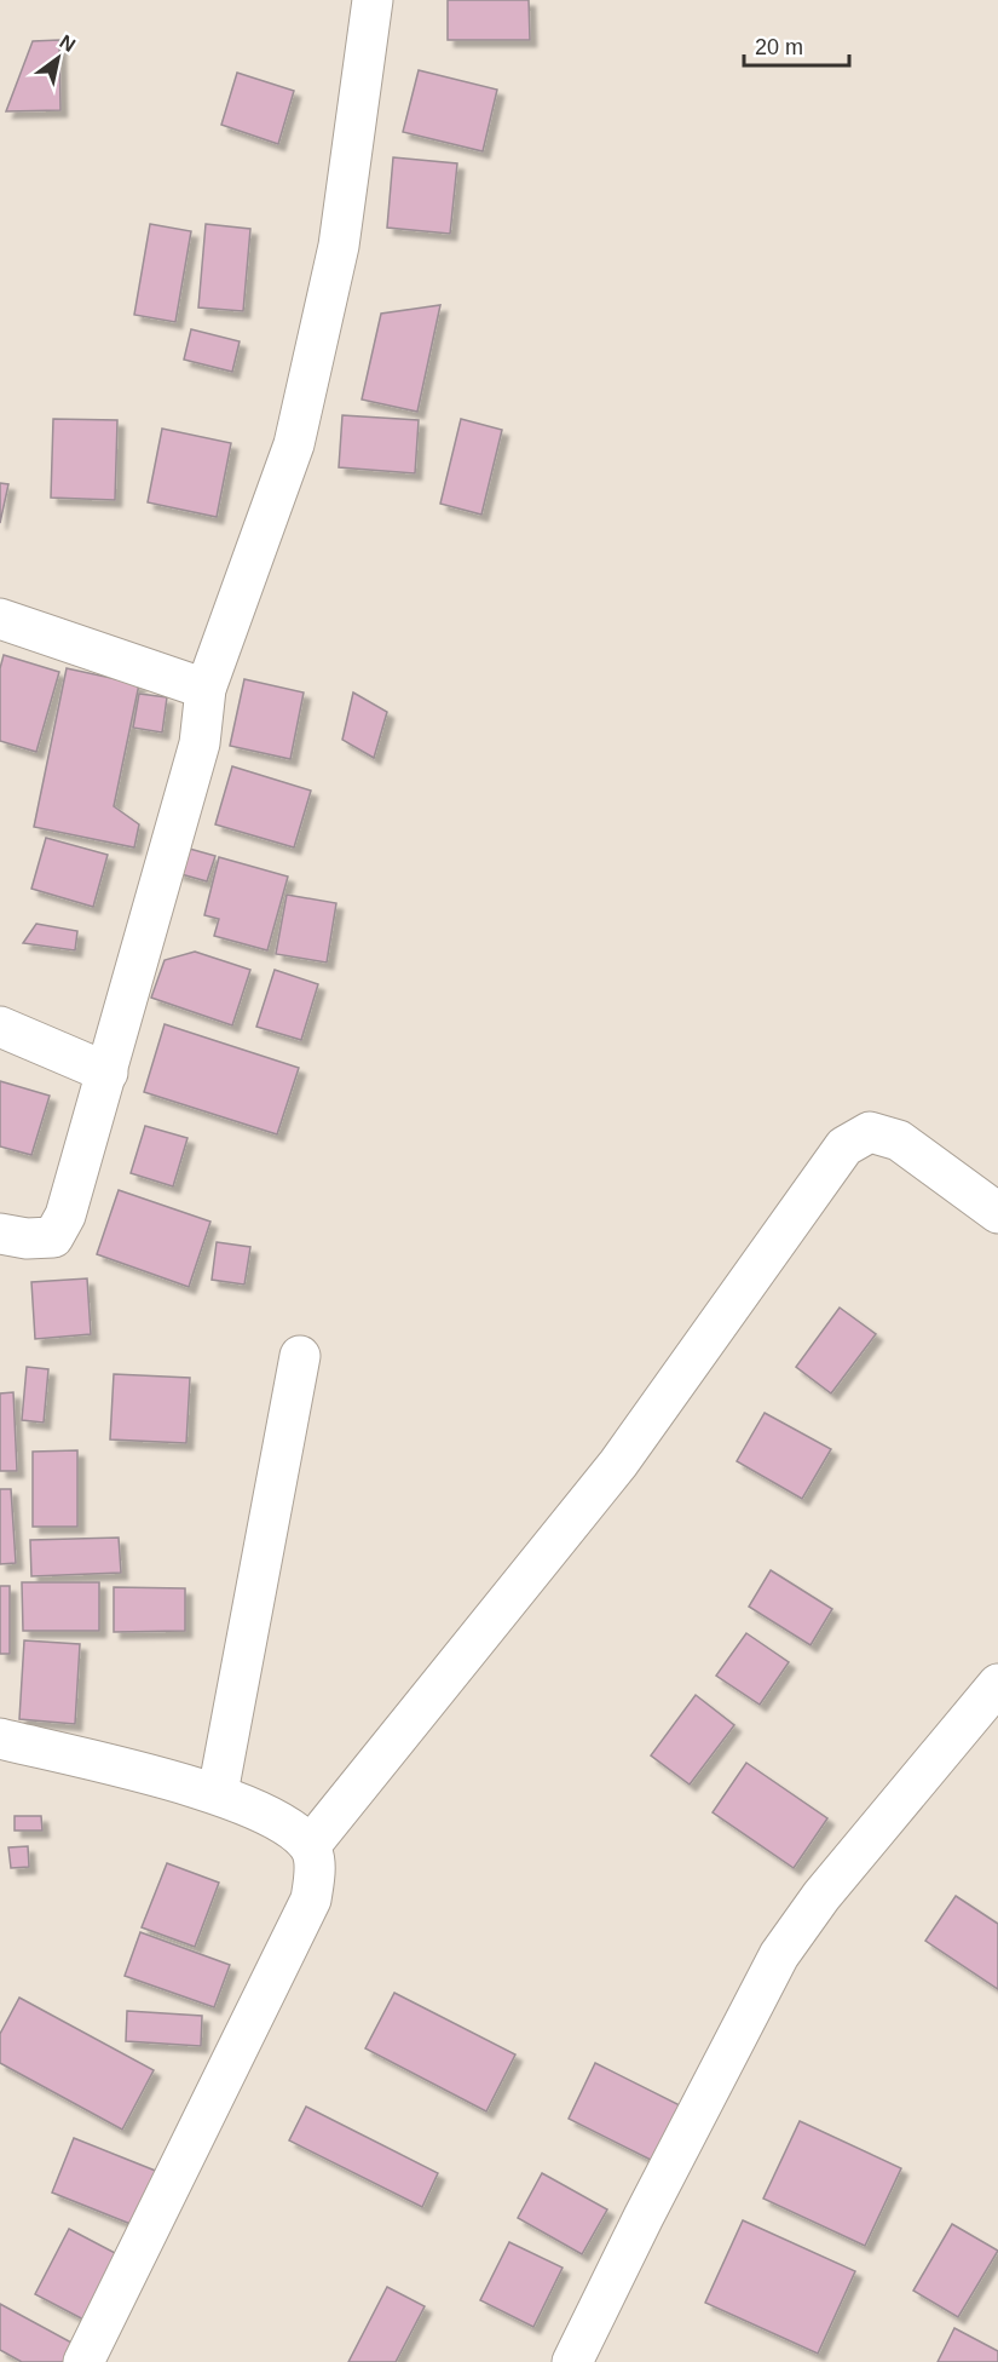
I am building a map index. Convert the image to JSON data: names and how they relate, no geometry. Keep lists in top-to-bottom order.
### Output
{
  "scale_bar": "20 m",
  "north": "top right"
}
